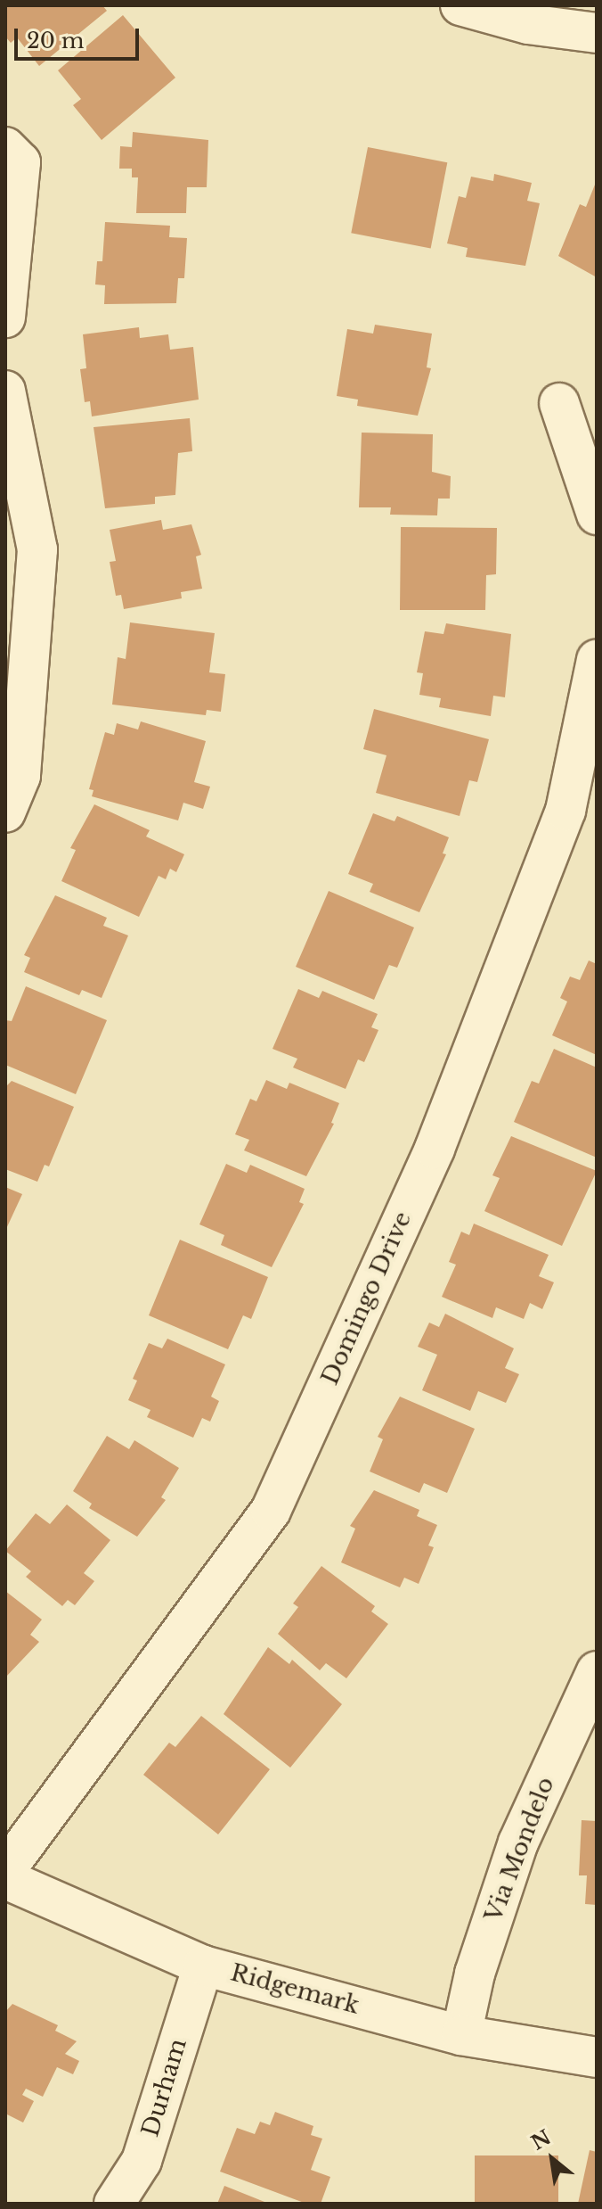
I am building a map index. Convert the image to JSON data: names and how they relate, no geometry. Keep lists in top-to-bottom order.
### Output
{
  "streets": {
    "street": [
      "Domingo Drive",
      "Via Mondelo",
      "Ridgemark",
      "Durham"
    ]
  },
  "crossings": [
    ["Via Mondelo", "Ridgemark"],
    ["Ridgemark", "Durham"]
  ],
  "scale_bar": "20 m",
  "north": "top left"
}
